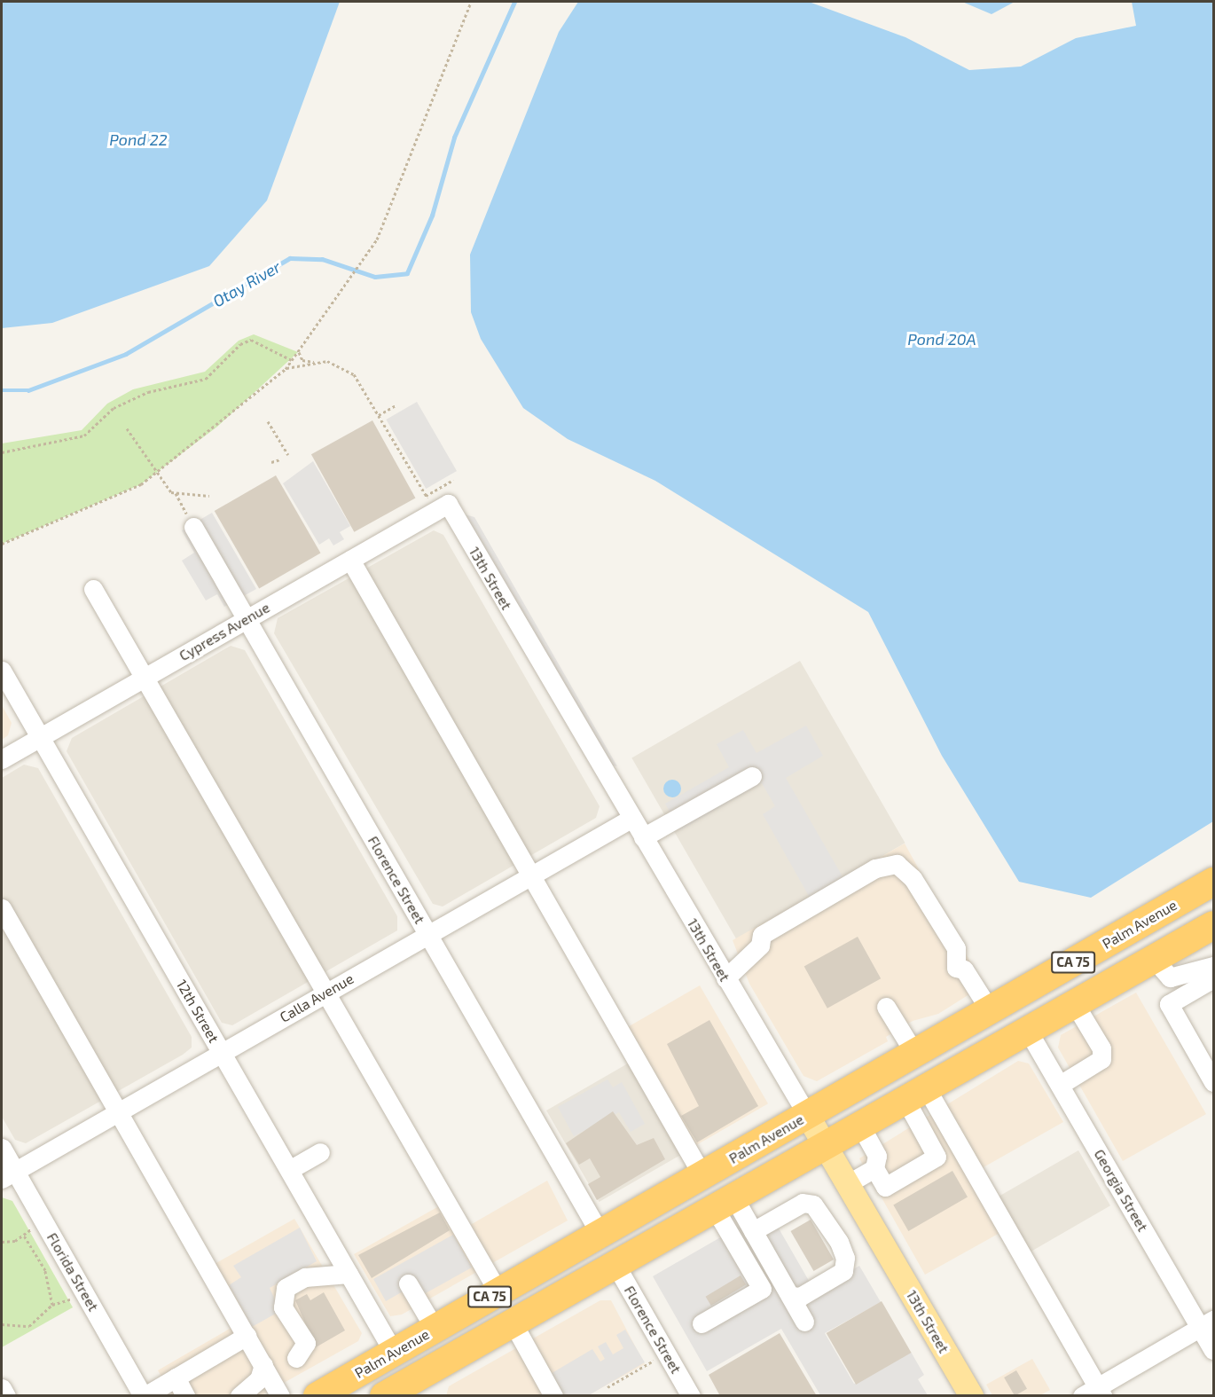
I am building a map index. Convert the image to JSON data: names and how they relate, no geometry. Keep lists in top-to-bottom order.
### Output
{
  "streets": {
    "highway": ["Palm Avenue", "CA 75"],
    "main road": ["13th Street"],
    "street": [
      "Cypress Avenue",
      "Florence Street",
      "Calla Avenue",
      "12th Street",
      "Georgia Street",
      "Florida Street"
    ]
  },
  "crossings": [
    ["13th Street", "Cypress Avenue"],
    ["13th Street", "Palm Avenue"],
    ["13th Street", "CA 75"],
    ["13th Street", "Calla Avenue"],
    ["Cypress Avenue", "Florence Street"],
    ["Cypress Avenue", "12th Street"],
    ["Florence Street", "Palm Avenue"],
    ["Florence Street", "CA 75"],
    ["Florence Street", "Calla Avenue"],
    ["Palm Avenue", "12th Street"],
    ["CA 75", "Georgia Street"],
    ["Calla Avenue", "12th Street"],
    ["Calla Avenue", "Florida Street"]
  ],
  "water": ["Pond 22", "Otay River", "Pond 20A"]
}
